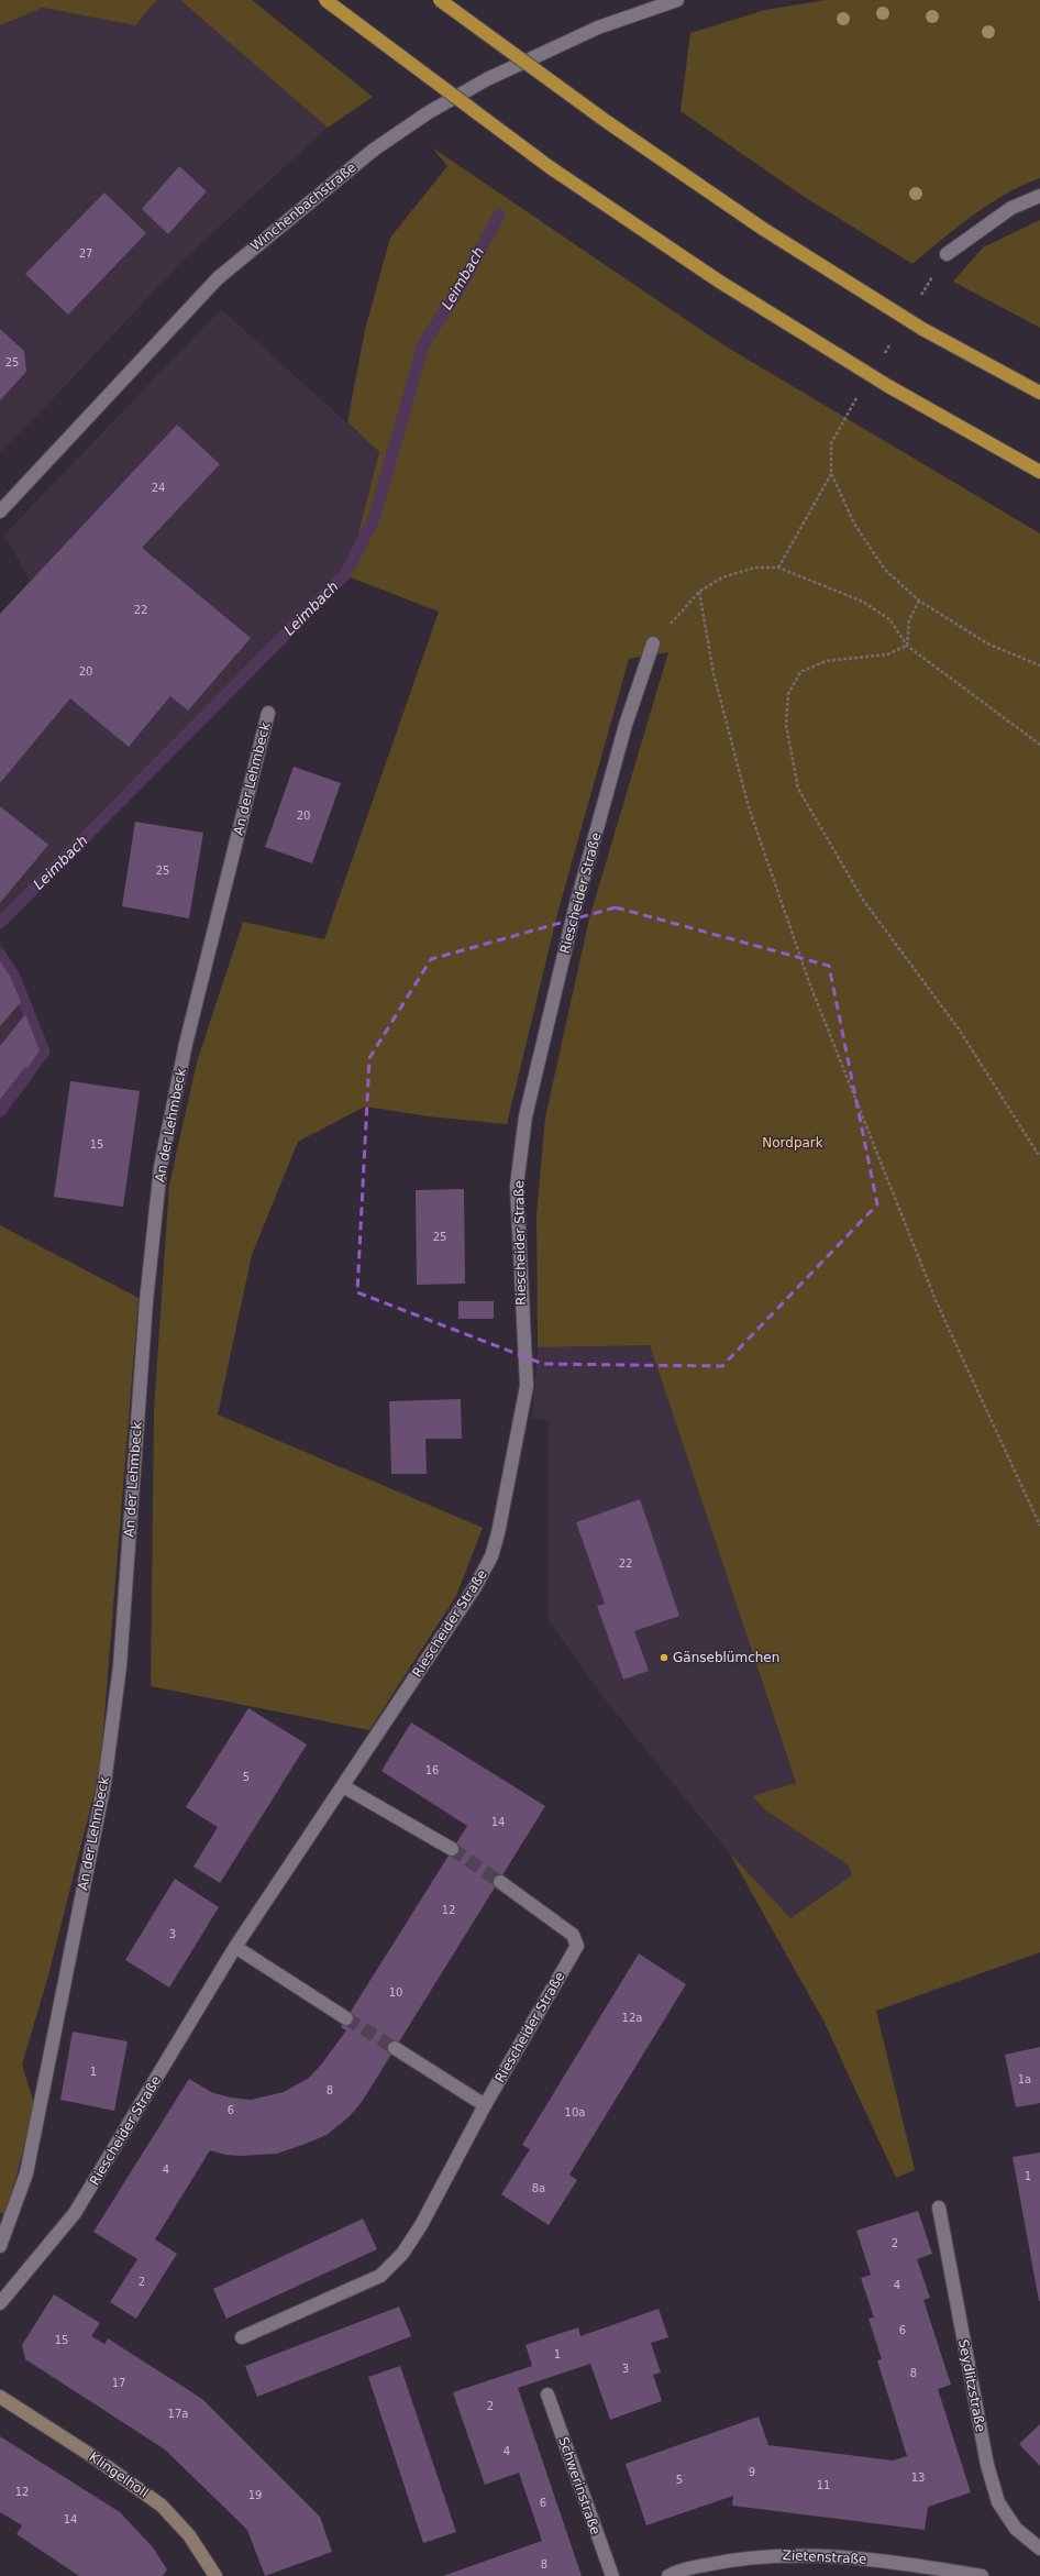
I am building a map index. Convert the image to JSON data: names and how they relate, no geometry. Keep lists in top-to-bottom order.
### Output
{
  "streets": {
    "street": [
      "Winchenbachstraße",
      "An der Lehmbeck",
      "Riescheider Straße",
      "Seydlitzstraße",
      "Klingelholl",
      "Schwerinstraße",
      "Zietenstraße"
    ]
  },
  "water": ["Leimbach"],
  "parks": ["Nordpark"],
  "places": ["Gänseblümchen"],
  "house_numbers": [
    "27",
    "25",
    "24",
    "22",
    "20",
    "20",
    "25",
    "15",
    "25",
    "22",
    "16",
    "5",
    "14",
    "12",
    "3",
    "10",
    "12a",
    "1",
    "1a",
    "8",
    "6",
    "10a",
    "4",
    "1",
    "8a",
    "2",
    "2",
    "4",
    "6",
    "15",
    "1",
    "3",
    "8",
    "17",
    "2",
    "17a",
    "4",
    "9",
    "13",
    "5",
    "11",
    "12",
    "19",
    "6",
    "14",
    "8"
  ]
}
